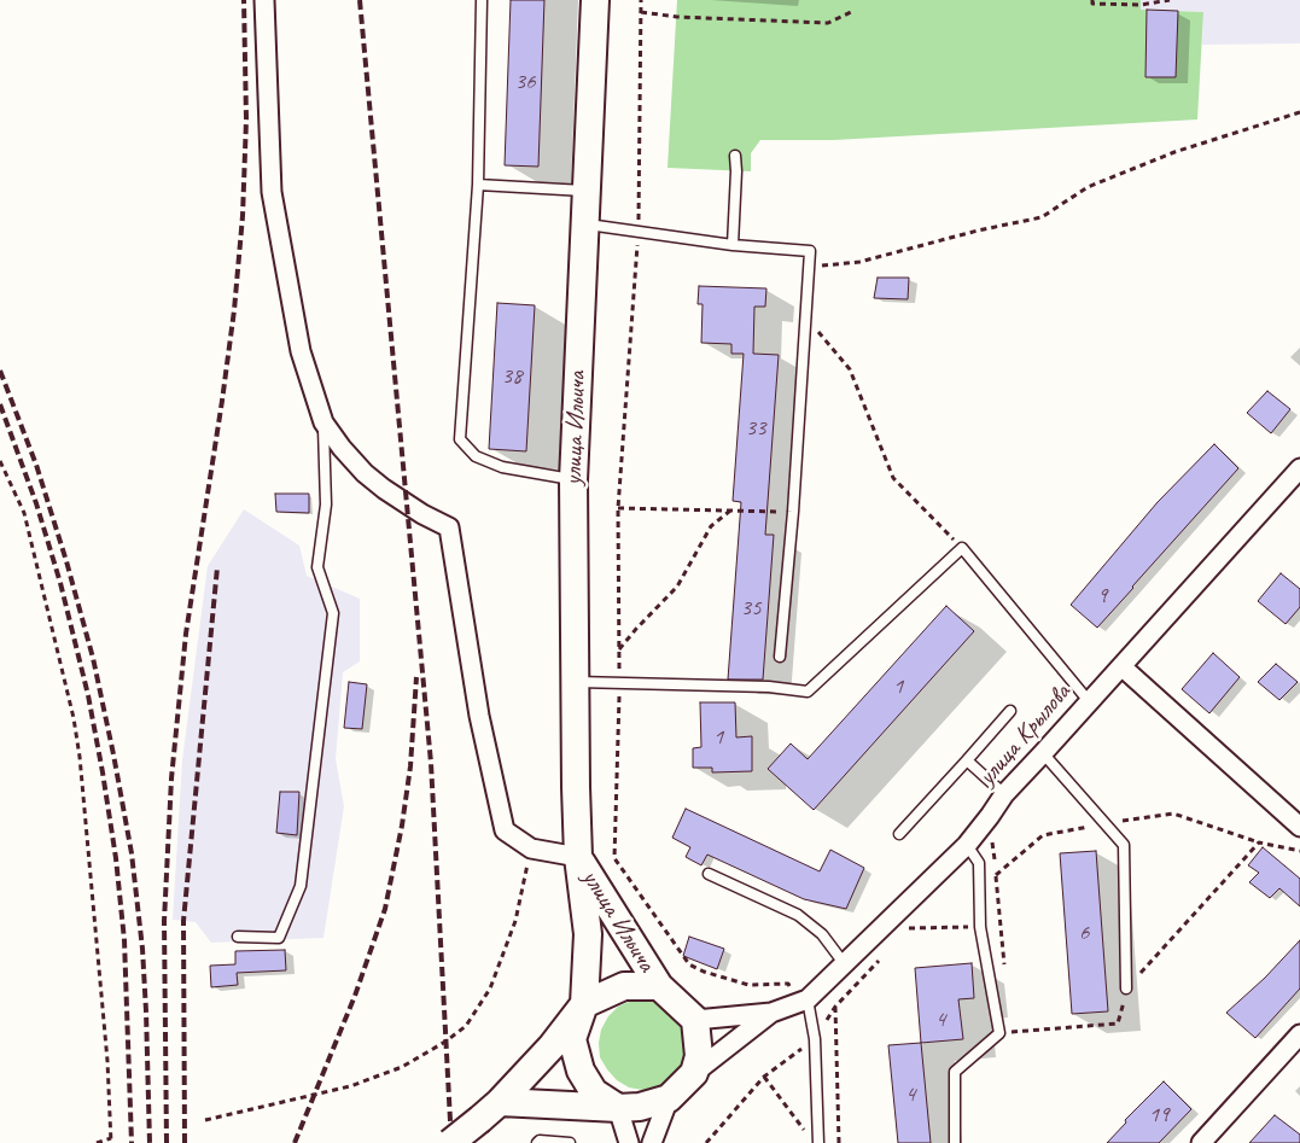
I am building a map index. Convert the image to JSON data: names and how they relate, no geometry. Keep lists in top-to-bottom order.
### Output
{
  "streets": {
    "street": ["улица Ильича", "улица Крылова"]
  },
  "house_numbers": [
    "36",
    "38",
    "33",
    "9",
    "35",
    "1",
    "1",
    "6",
    "4",
    "4",
    "19"
  ]
}
